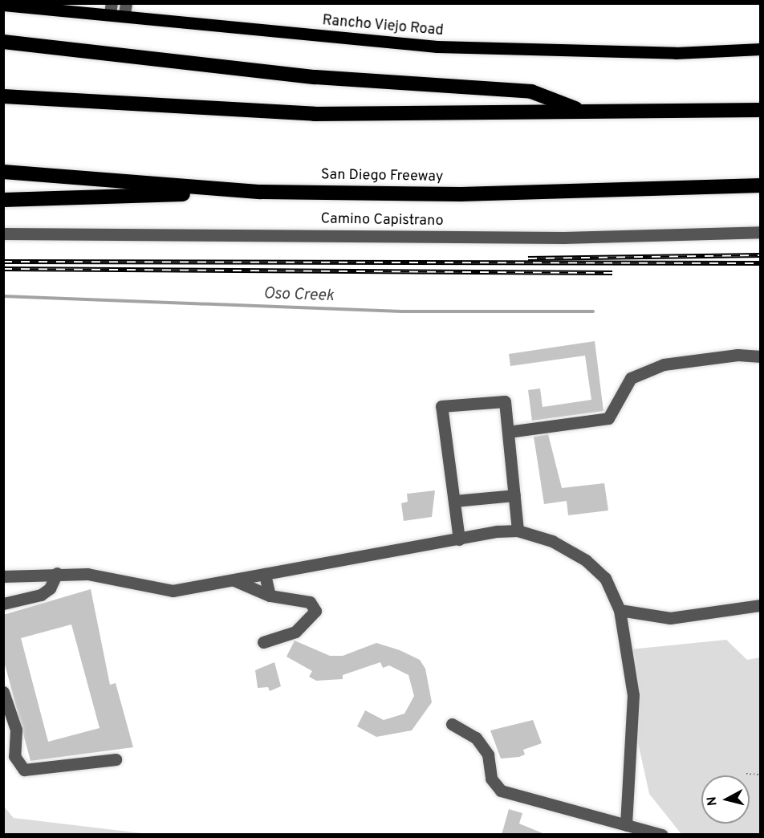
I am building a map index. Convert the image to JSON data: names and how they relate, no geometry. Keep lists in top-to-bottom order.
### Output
{
  "streets": {
    "highway": ["San Diego Freeway"],
    "main road": ["Rancho Viejo Road"],
    "street": ["Camino Capistrano"]
  },
  "water": ["Oso Creek"],
  "north": "left"
}
